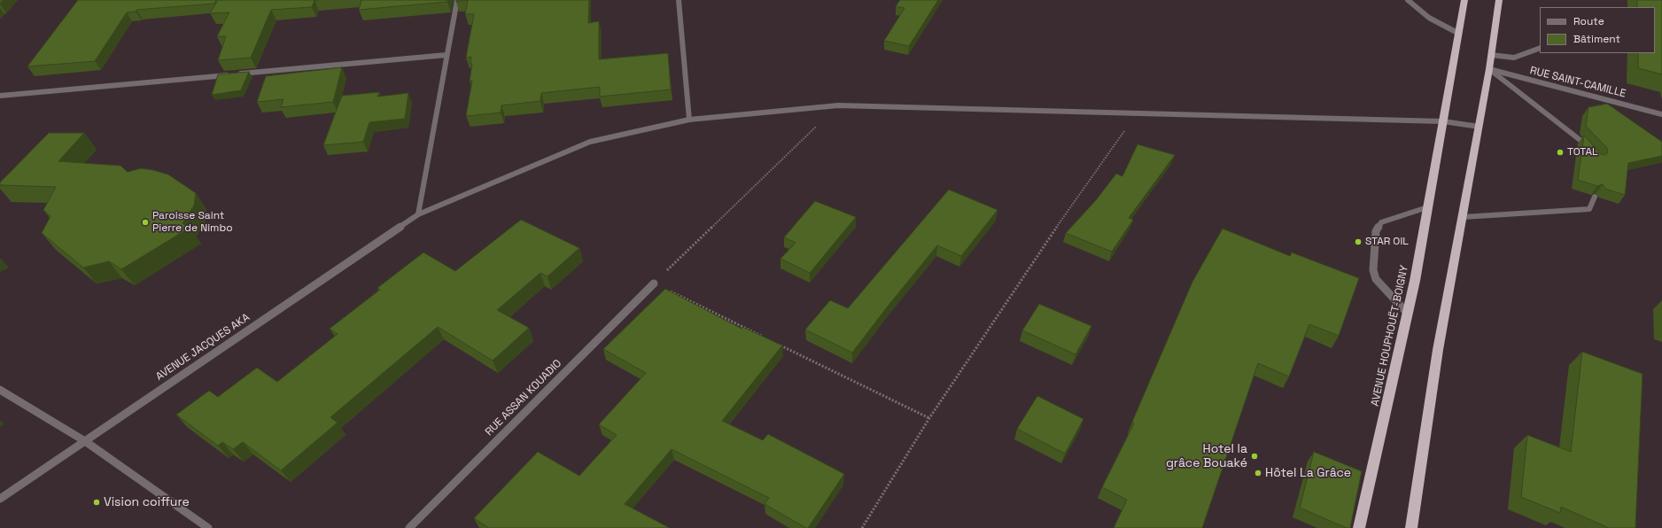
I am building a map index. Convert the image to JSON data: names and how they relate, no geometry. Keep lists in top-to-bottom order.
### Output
{
  "streets": {
    "highway": ["AVENUE HOUPHOUËT-BOIGNY"],
    "street": ["RUE SAINT-CAMILLE", "AVENUE JACQUES AKA", "RUE ASSAN KOUADIO"]
  },
  "crossings": [
    ["AVENUE HOUPHOUËT-BOIGNY", "AVENUE JACQUES AKA"]
  ],
  "places": [
    "TOTAL",
    "Paroisse Saint Pierre de Nimbo",
    "STAR OIL",
    "Hotel la grâce Bouaké",
    "Hôtel La Grâce",
    "Vision coiffure"
  ],
  "legend": ["Route", "Bâtiment"]
}
